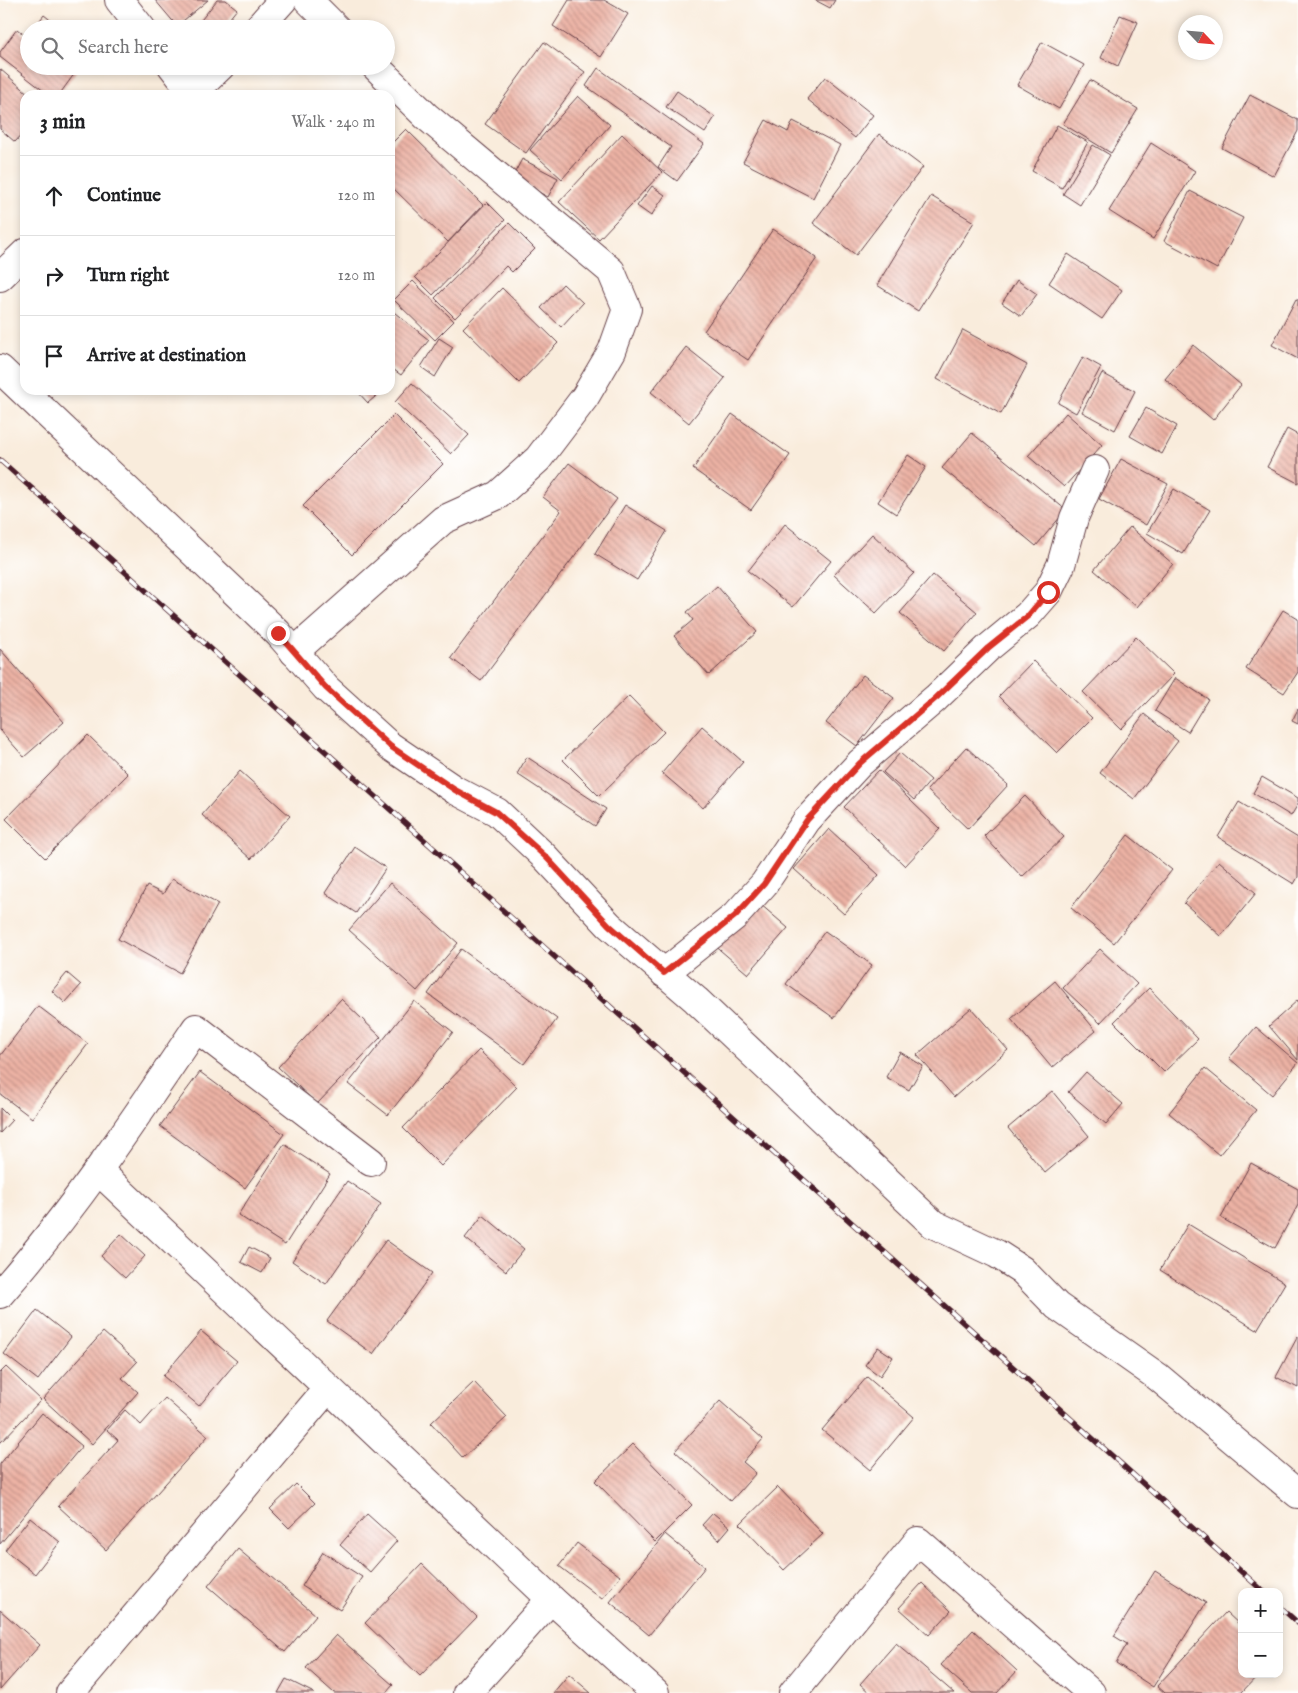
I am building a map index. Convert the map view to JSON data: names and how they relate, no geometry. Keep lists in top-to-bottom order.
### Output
{
  "north": "bottom right",
  "page": {
    "search": "Search here",
    "heading": ["3 min", "Walk · 240 m"],
    "list": [
      ["Continue", "120 m"],
      ["Turn right", "120 m"],
      "Arrive at destination"
    ],
    "map_buttons": ["+", "−"]
  }
}
